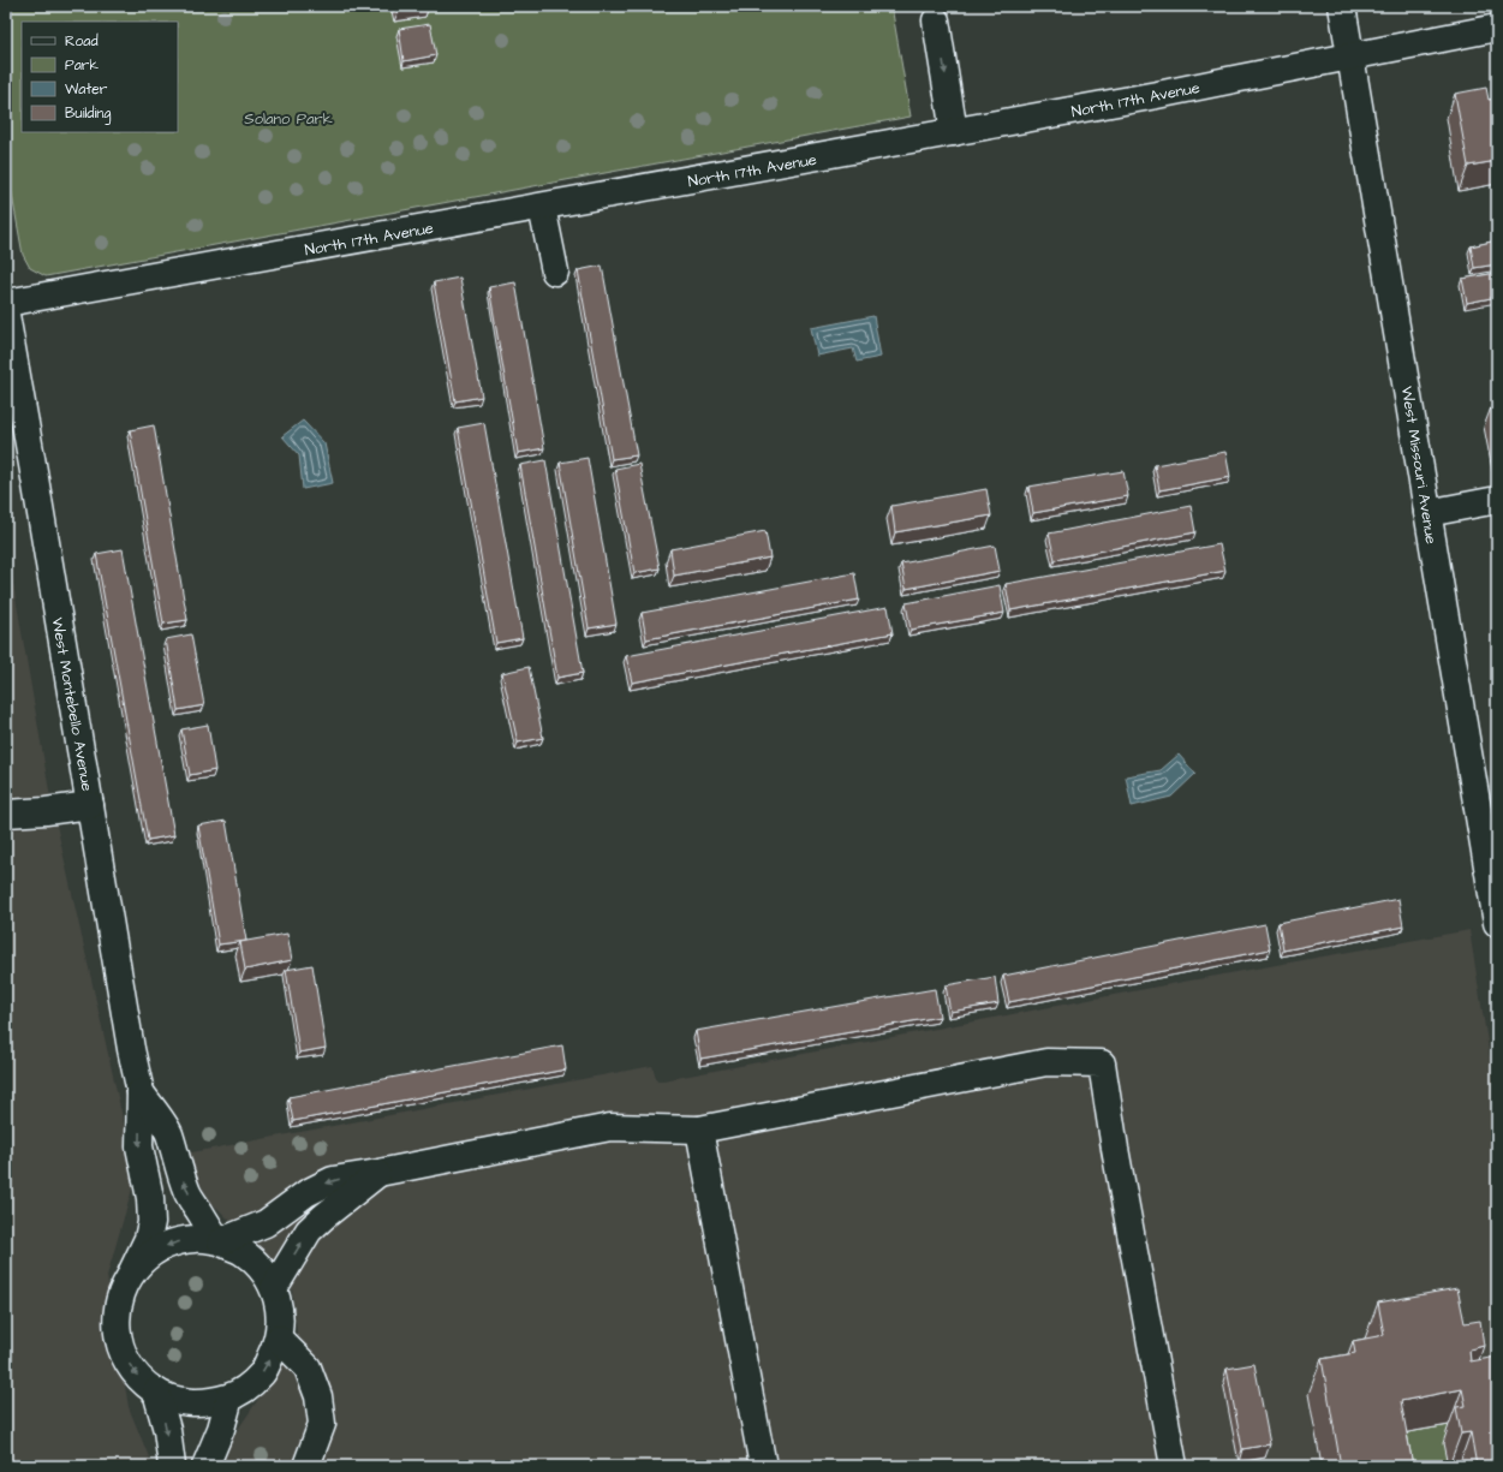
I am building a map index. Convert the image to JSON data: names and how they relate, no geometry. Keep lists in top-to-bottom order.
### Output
{
  "streets": {
    "street": ["North 17th Avenue", "West Missouri Avenue", "West Montebello Avenue"]
  },
  "crossings": [
    ["North 17th Avenue", "West Missouri Avenue"]
  ],
  "parks": ["Solano Park"],
  "legend": [
    "Road",
    "Park",
    "Water",
    "Building"
  ]
}
